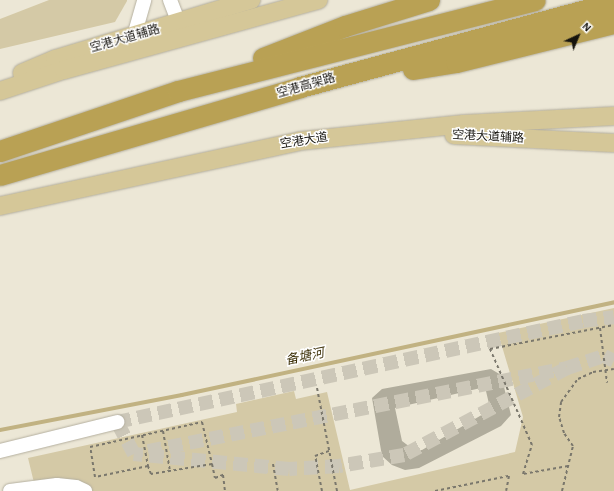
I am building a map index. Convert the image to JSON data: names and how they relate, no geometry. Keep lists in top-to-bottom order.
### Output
{
  "streets": {
    "highway": ["空港高架路"],
    "main road": ["空港大道辅路", "空港大道"]
  },
  "crossings": [
    ["空港大道辅路", "空港大道"]
  ],
  "water": ["备塘河"],
  "north": "top right"
}
